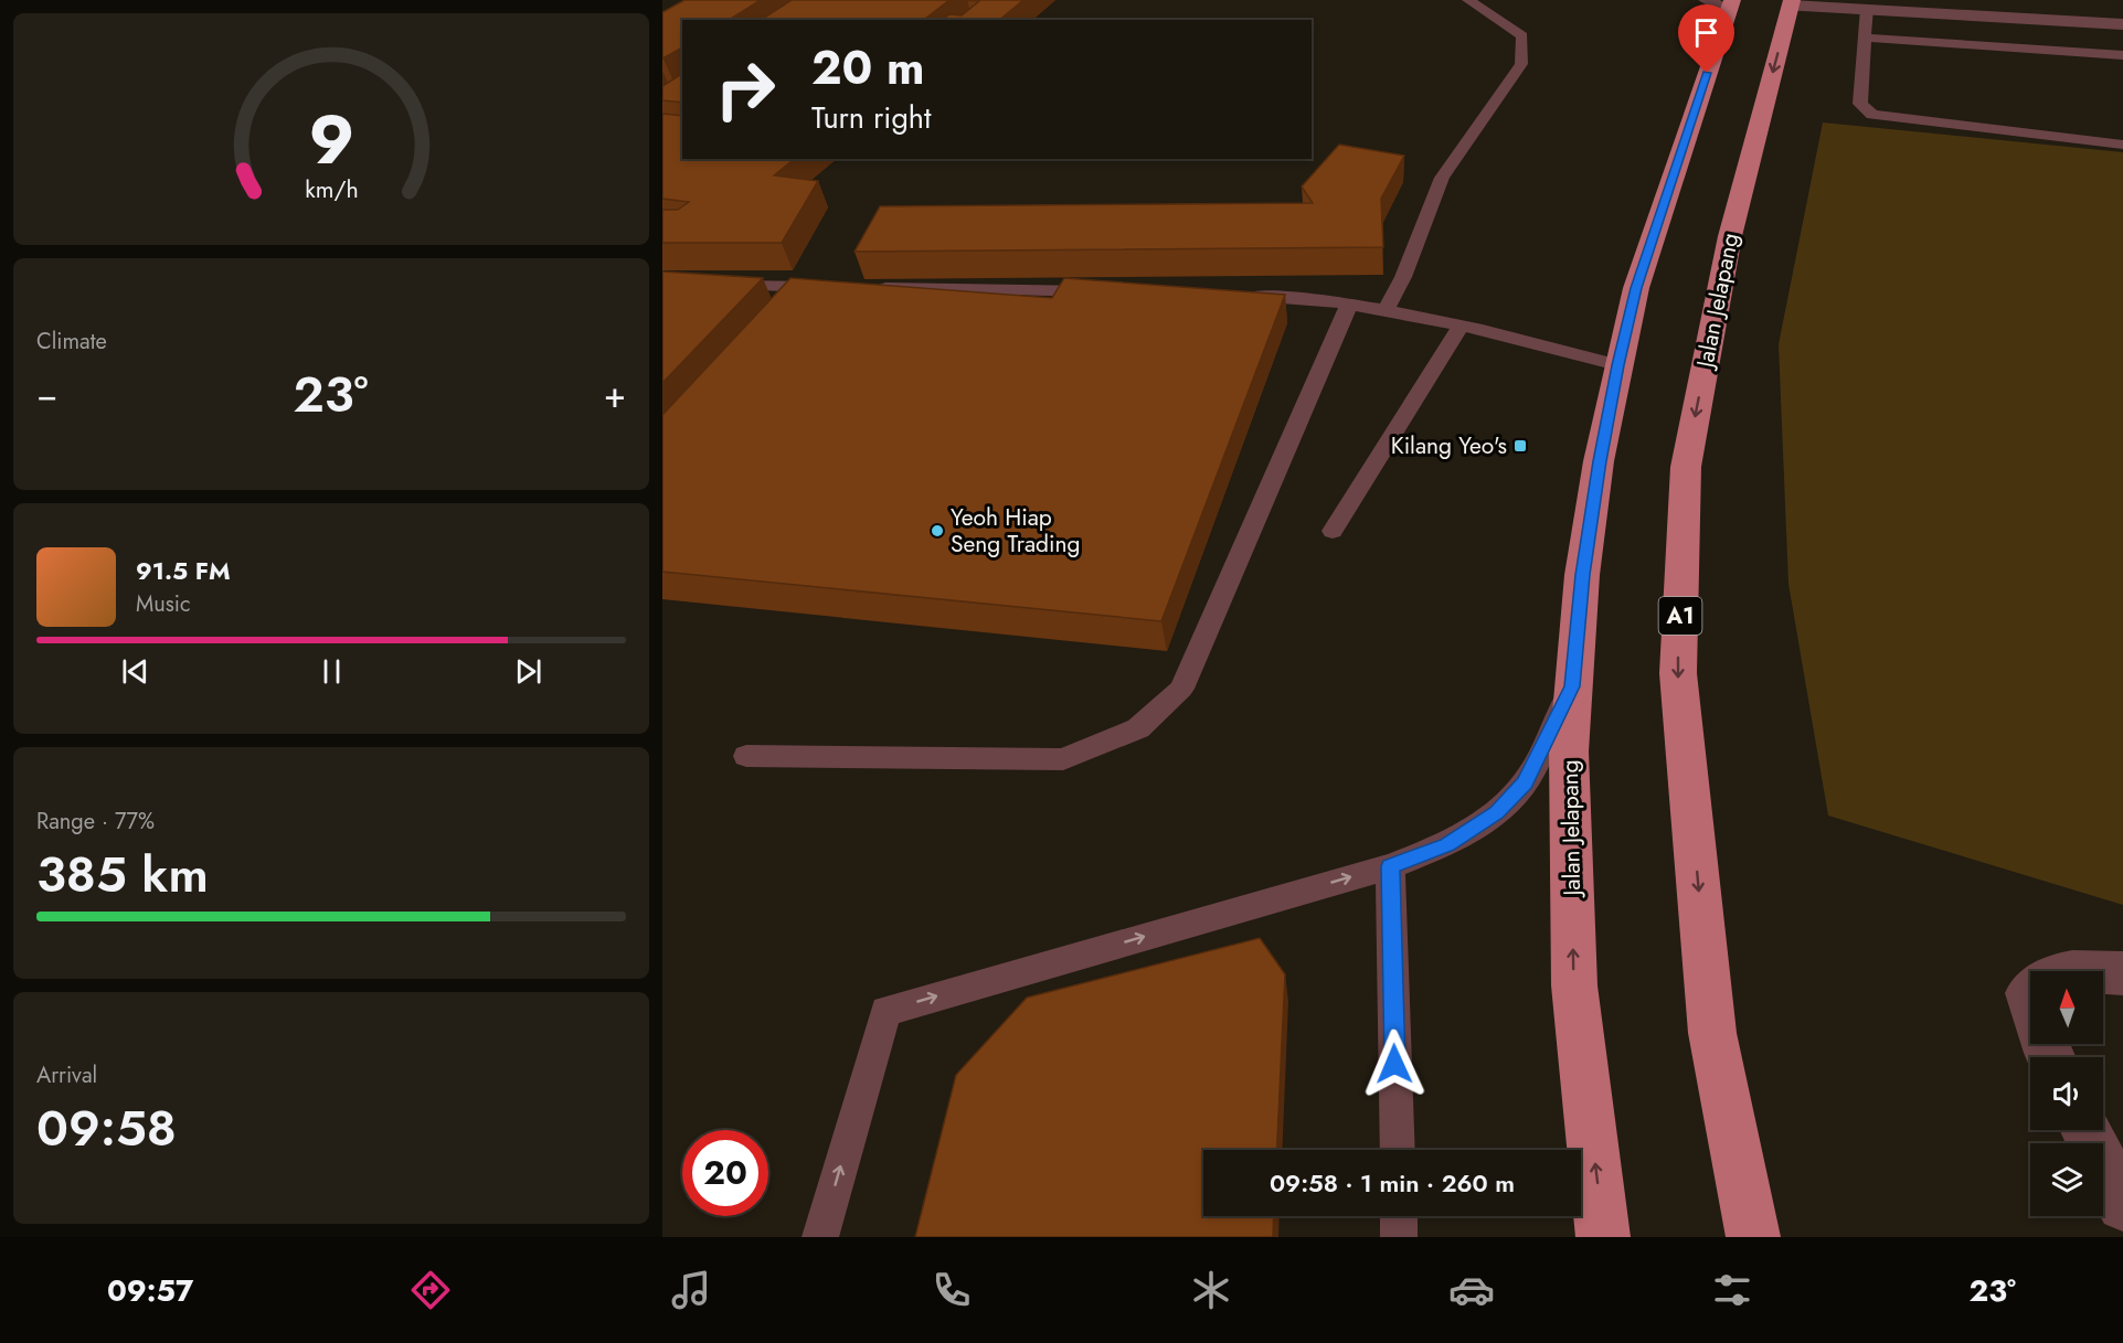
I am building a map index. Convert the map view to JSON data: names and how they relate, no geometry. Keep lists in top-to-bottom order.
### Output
{
  "streets": {
    "main road": ["Jalan Jelapang", "A1"]
  },
  "places": {
    "transit": ["Kilang Yeo's"],
    "other": ["Yeoh Hiap Seng Trading"]
  },
  "north": "top",
  "page": {
    "turn": ["20 m", "Turn right"],
    "tile": [
      "Climate",
      ["Range · 77%", "385 km"],
      ["Arrival", "09:58"]
    ],
    "heat": ["−", "23°", "+"],
    "song": ["91.5 FM", "Music"],
    "limit": "20",
    "trip": "09:58 · 1 min · 260 m",
    "tabs": ["09:57", "23°"],
    "gauge": ["9", "km/h"]
  }
}
